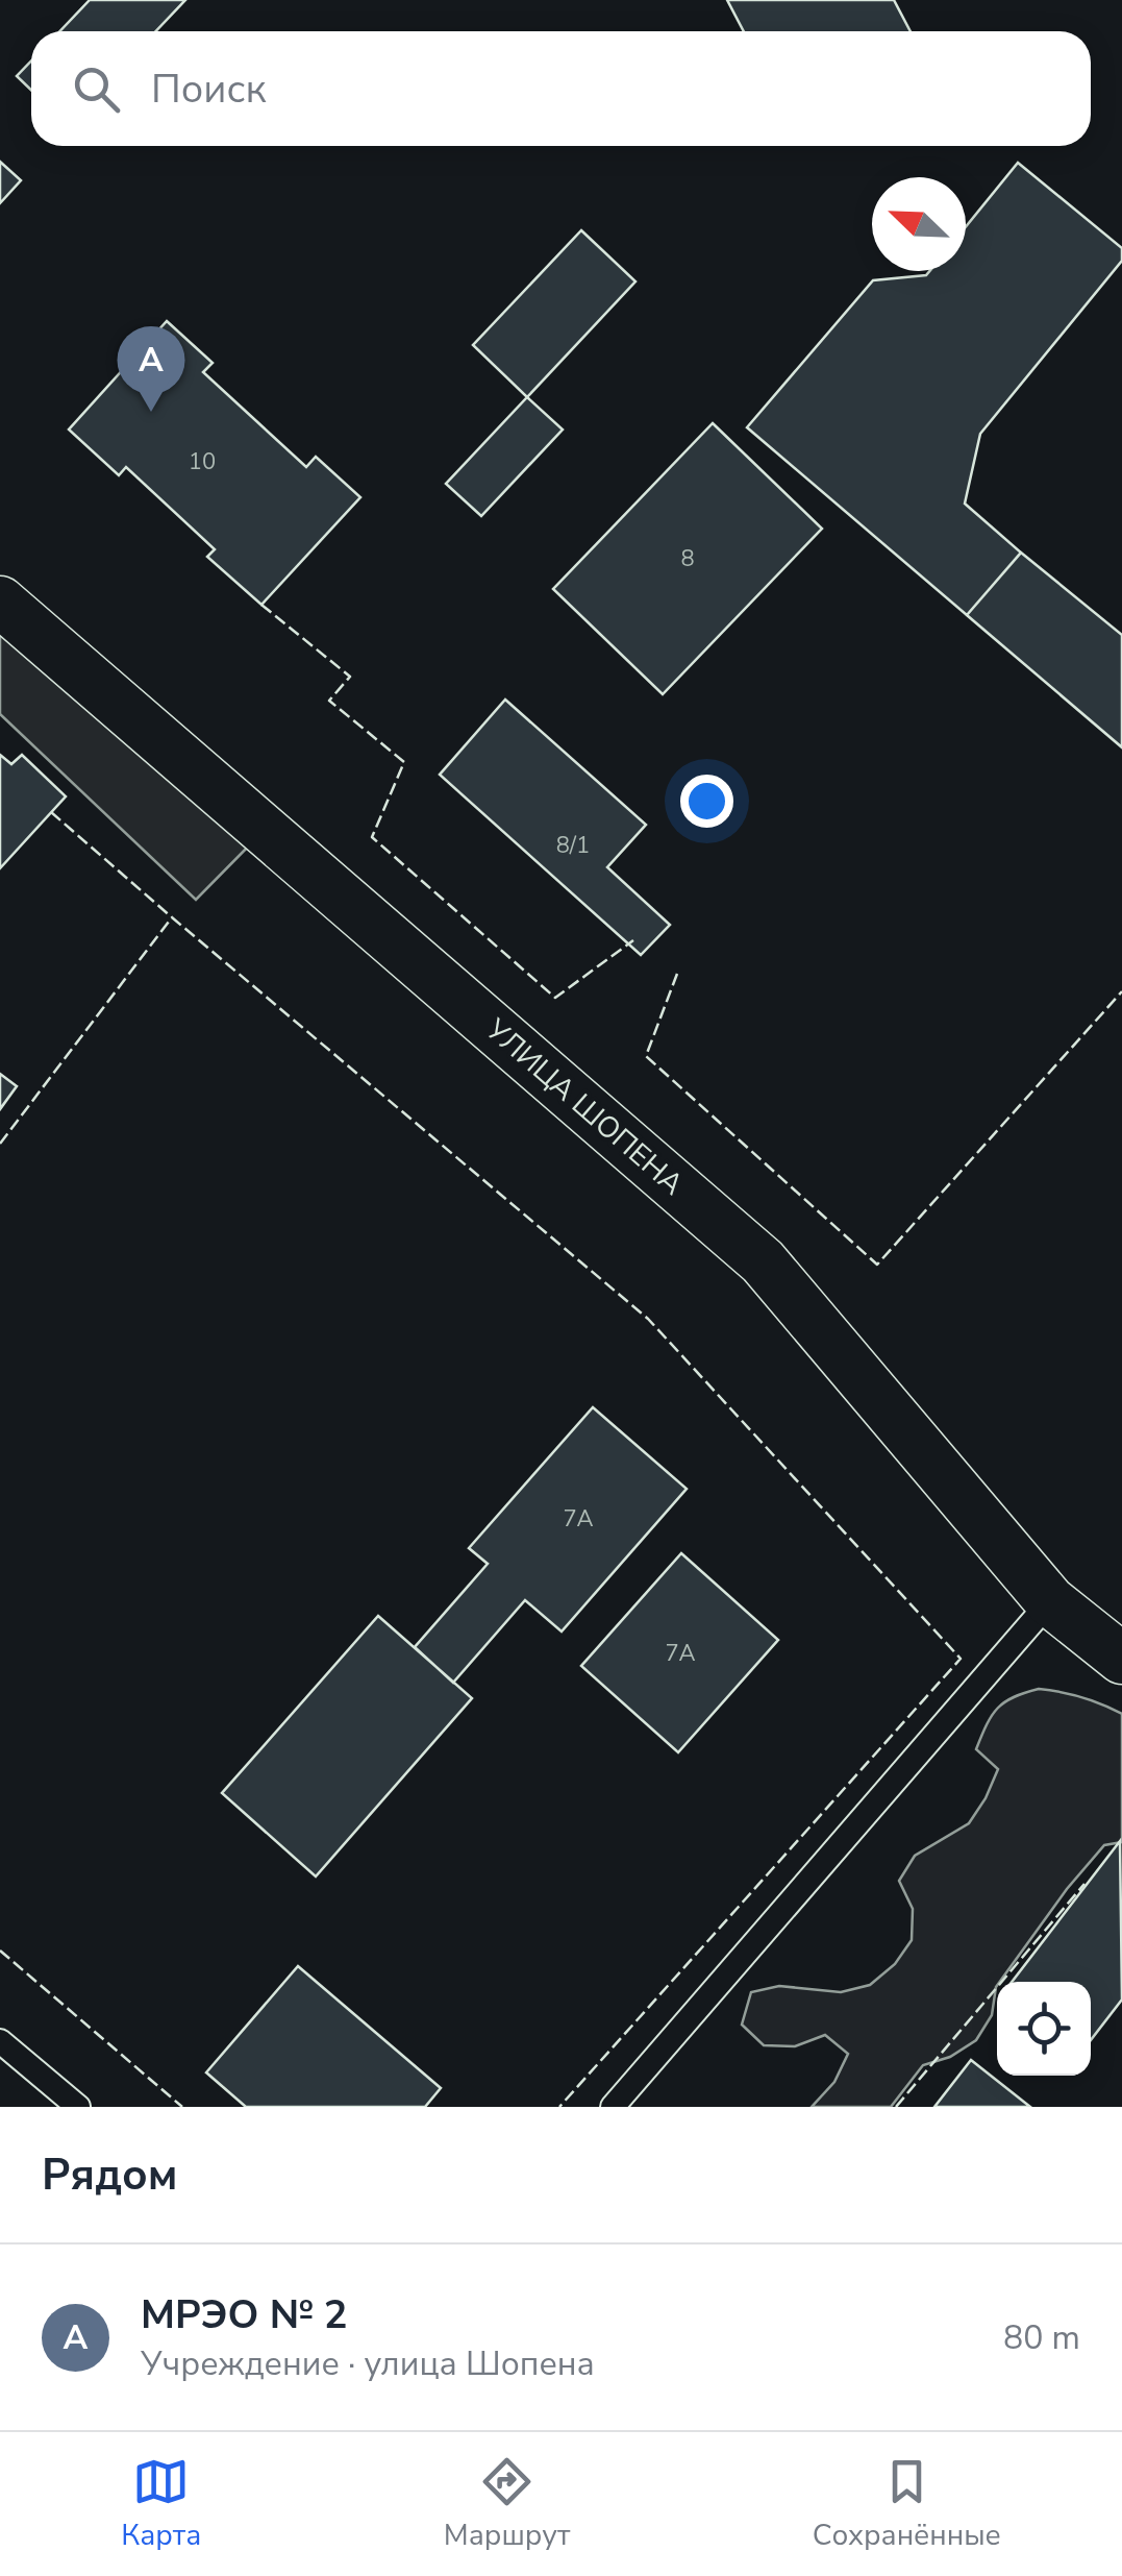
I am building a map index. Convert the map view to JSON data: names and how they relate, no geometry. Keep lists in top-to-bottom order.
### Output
{
  "streets": {
    "street": ["УЛИЦА ШОПЕНА"]
  },
  "house_numbers": [
    "10",
    "8",
    "8/1",
    "7А",
    "7А"
  ],
  "north": "top left",
  "page": {
    "search": "Поиск",
    "pins": "A",
    "heading": "Рядом",
    "list": [
      {
        "mark": "A",
        "name": "МРЭО № 2",
        "note": "Учреждение · улица Шопена",
        "value": "80 m"
      }
    ],
    "nav": ["Карта", "Маршрут", "Сохранённые"]
  }
}
